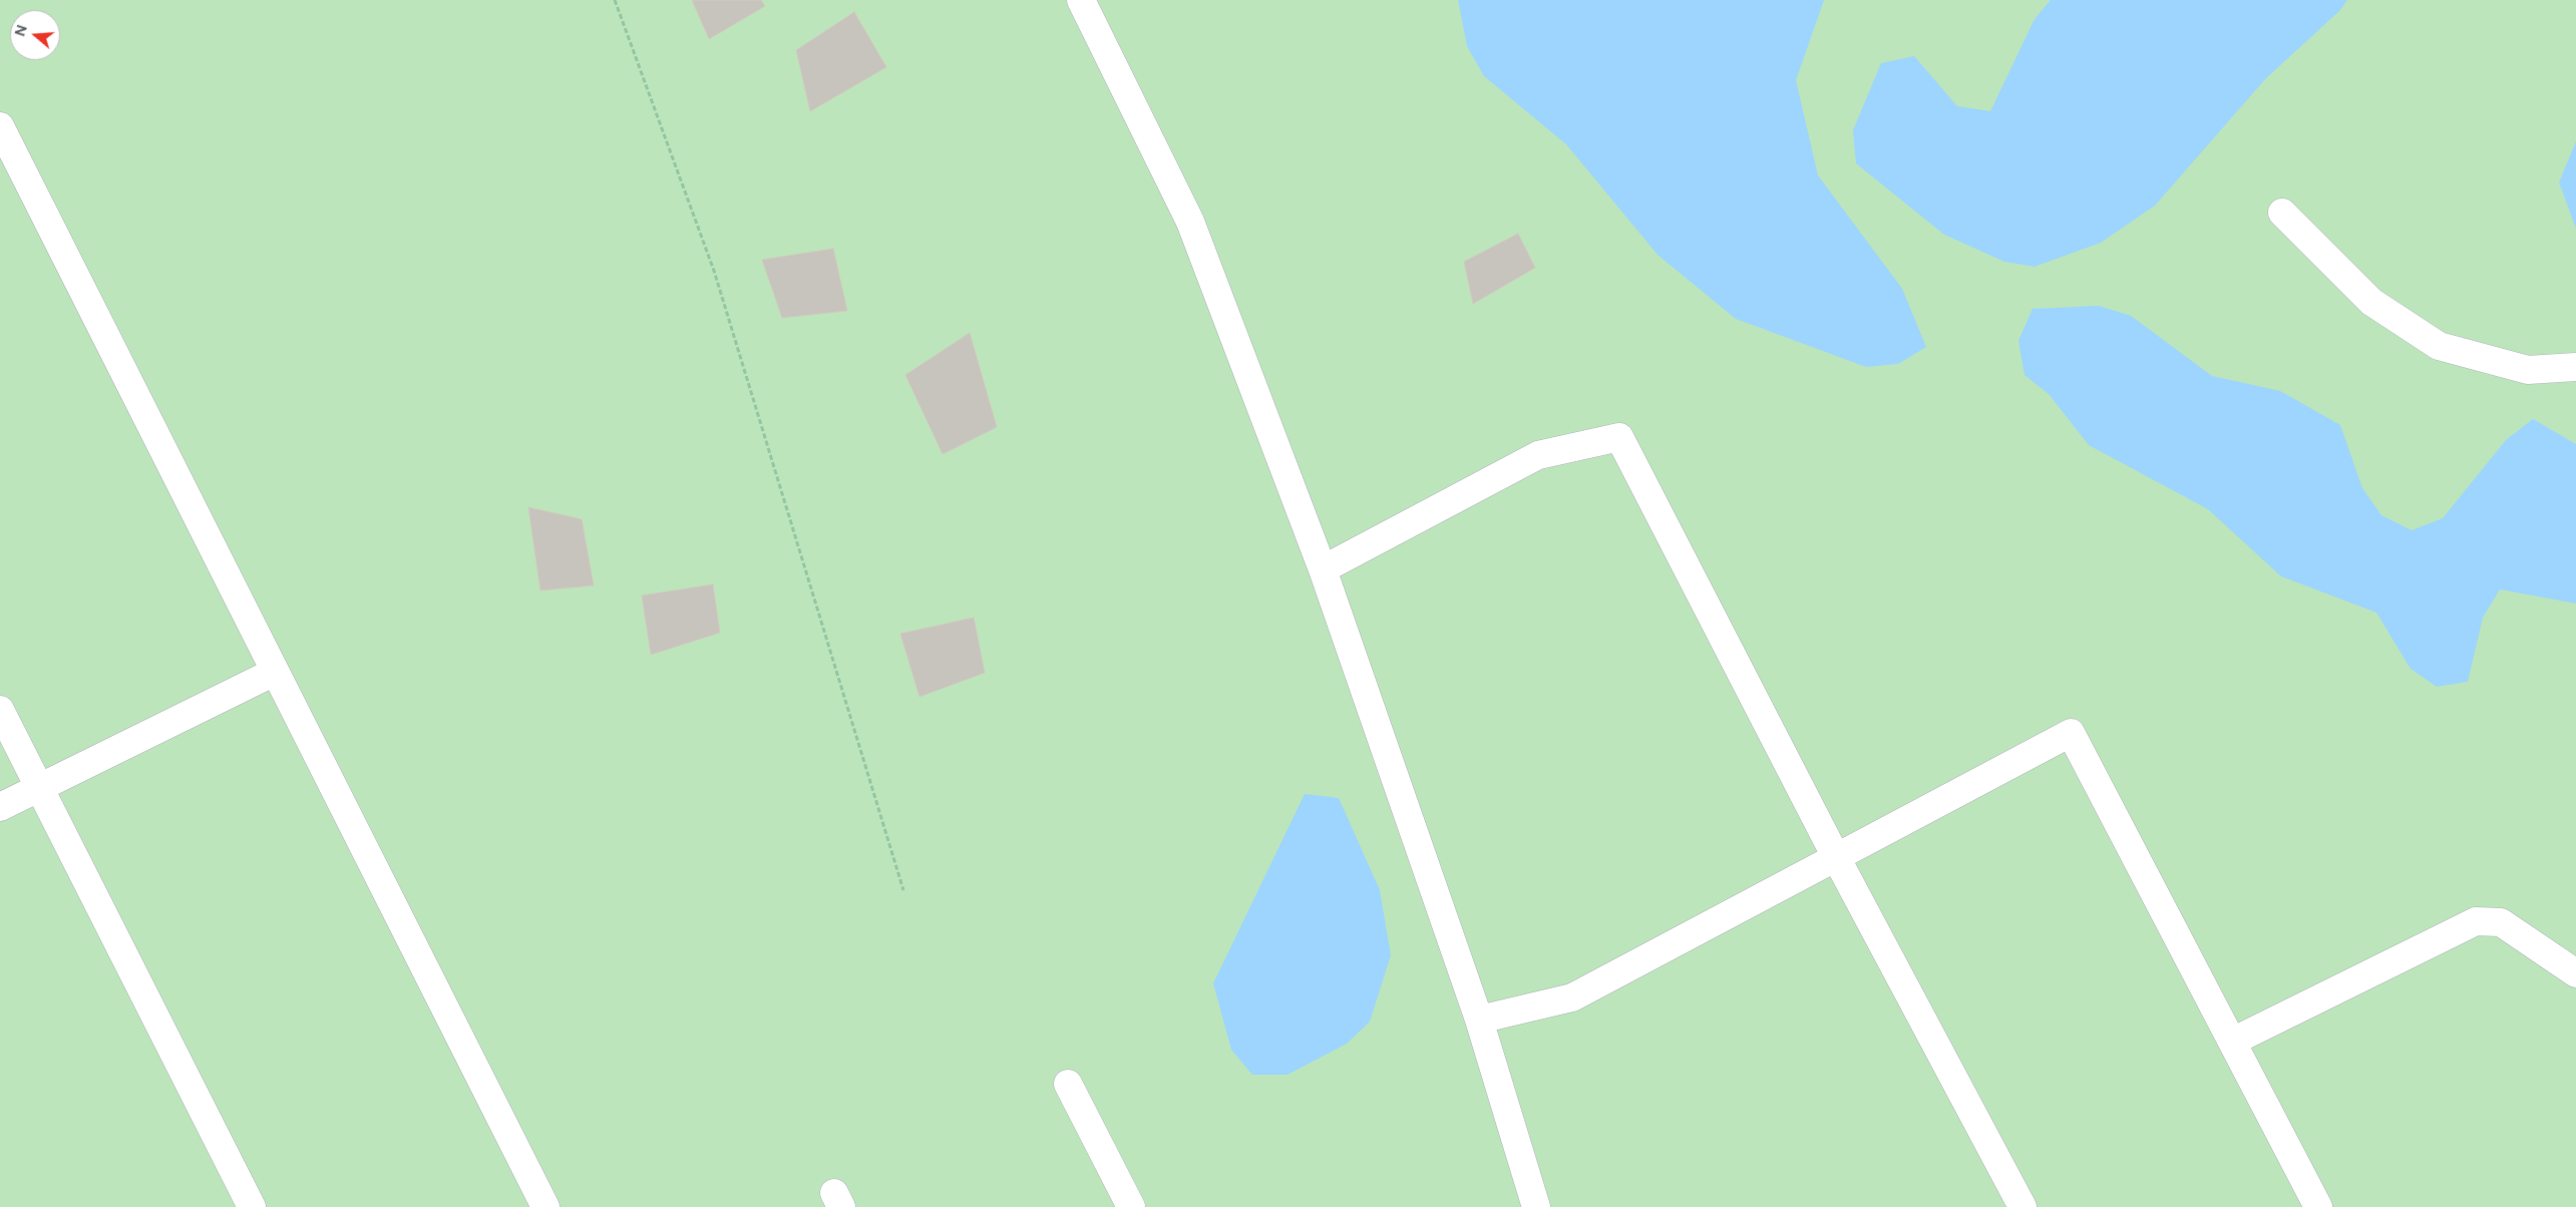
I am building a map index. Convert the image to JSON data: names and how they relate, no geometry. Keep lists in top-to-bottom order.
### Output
{
  "north": "left"
}
